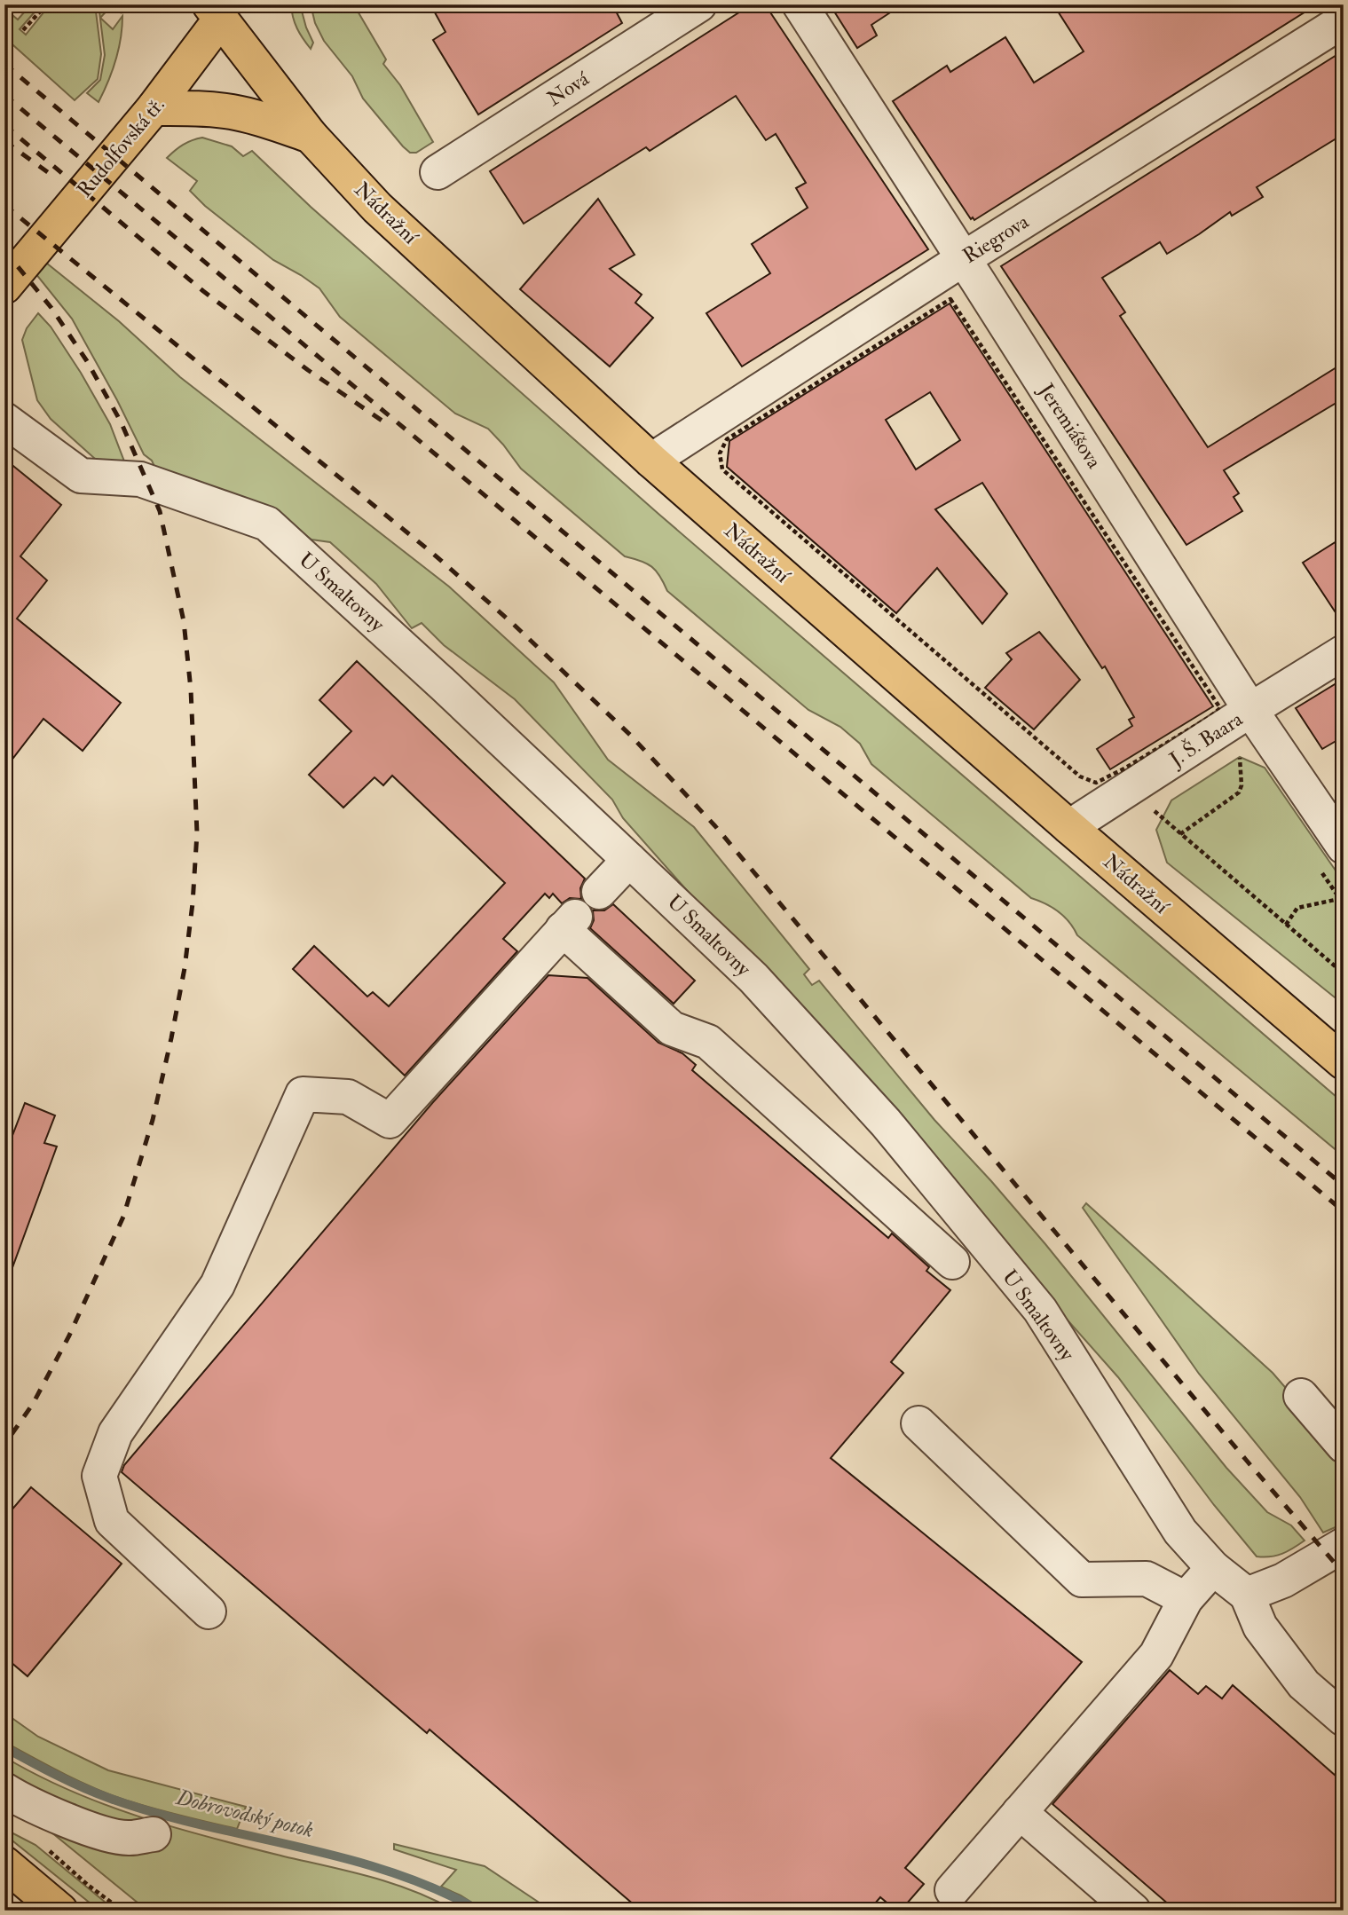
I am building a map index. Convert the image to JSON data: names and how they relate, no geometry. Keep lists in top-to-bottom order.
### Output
{
  "streets": {
    "main road": ["Rudolfovská tř.", "Nádražní"],
    "street": [
      "Nová",
      "Riegrova",
      "Jeremiášova",
      "U Smaltovny",
      "J. Š. Baara"
    ]
  },
  "crossings": [
    ["Rudolfovská tř.", "Nádražní"],
    ["Nádražní", "Riegrova"],
    ["Nádražní", "J. Š. Baara"],
    ["Riegrova", "Jeremiášova"],
    ["Jeremiášova", "J. Š. Baara"]
  ],
  "water": ["Dobrovodský potok"]
}
